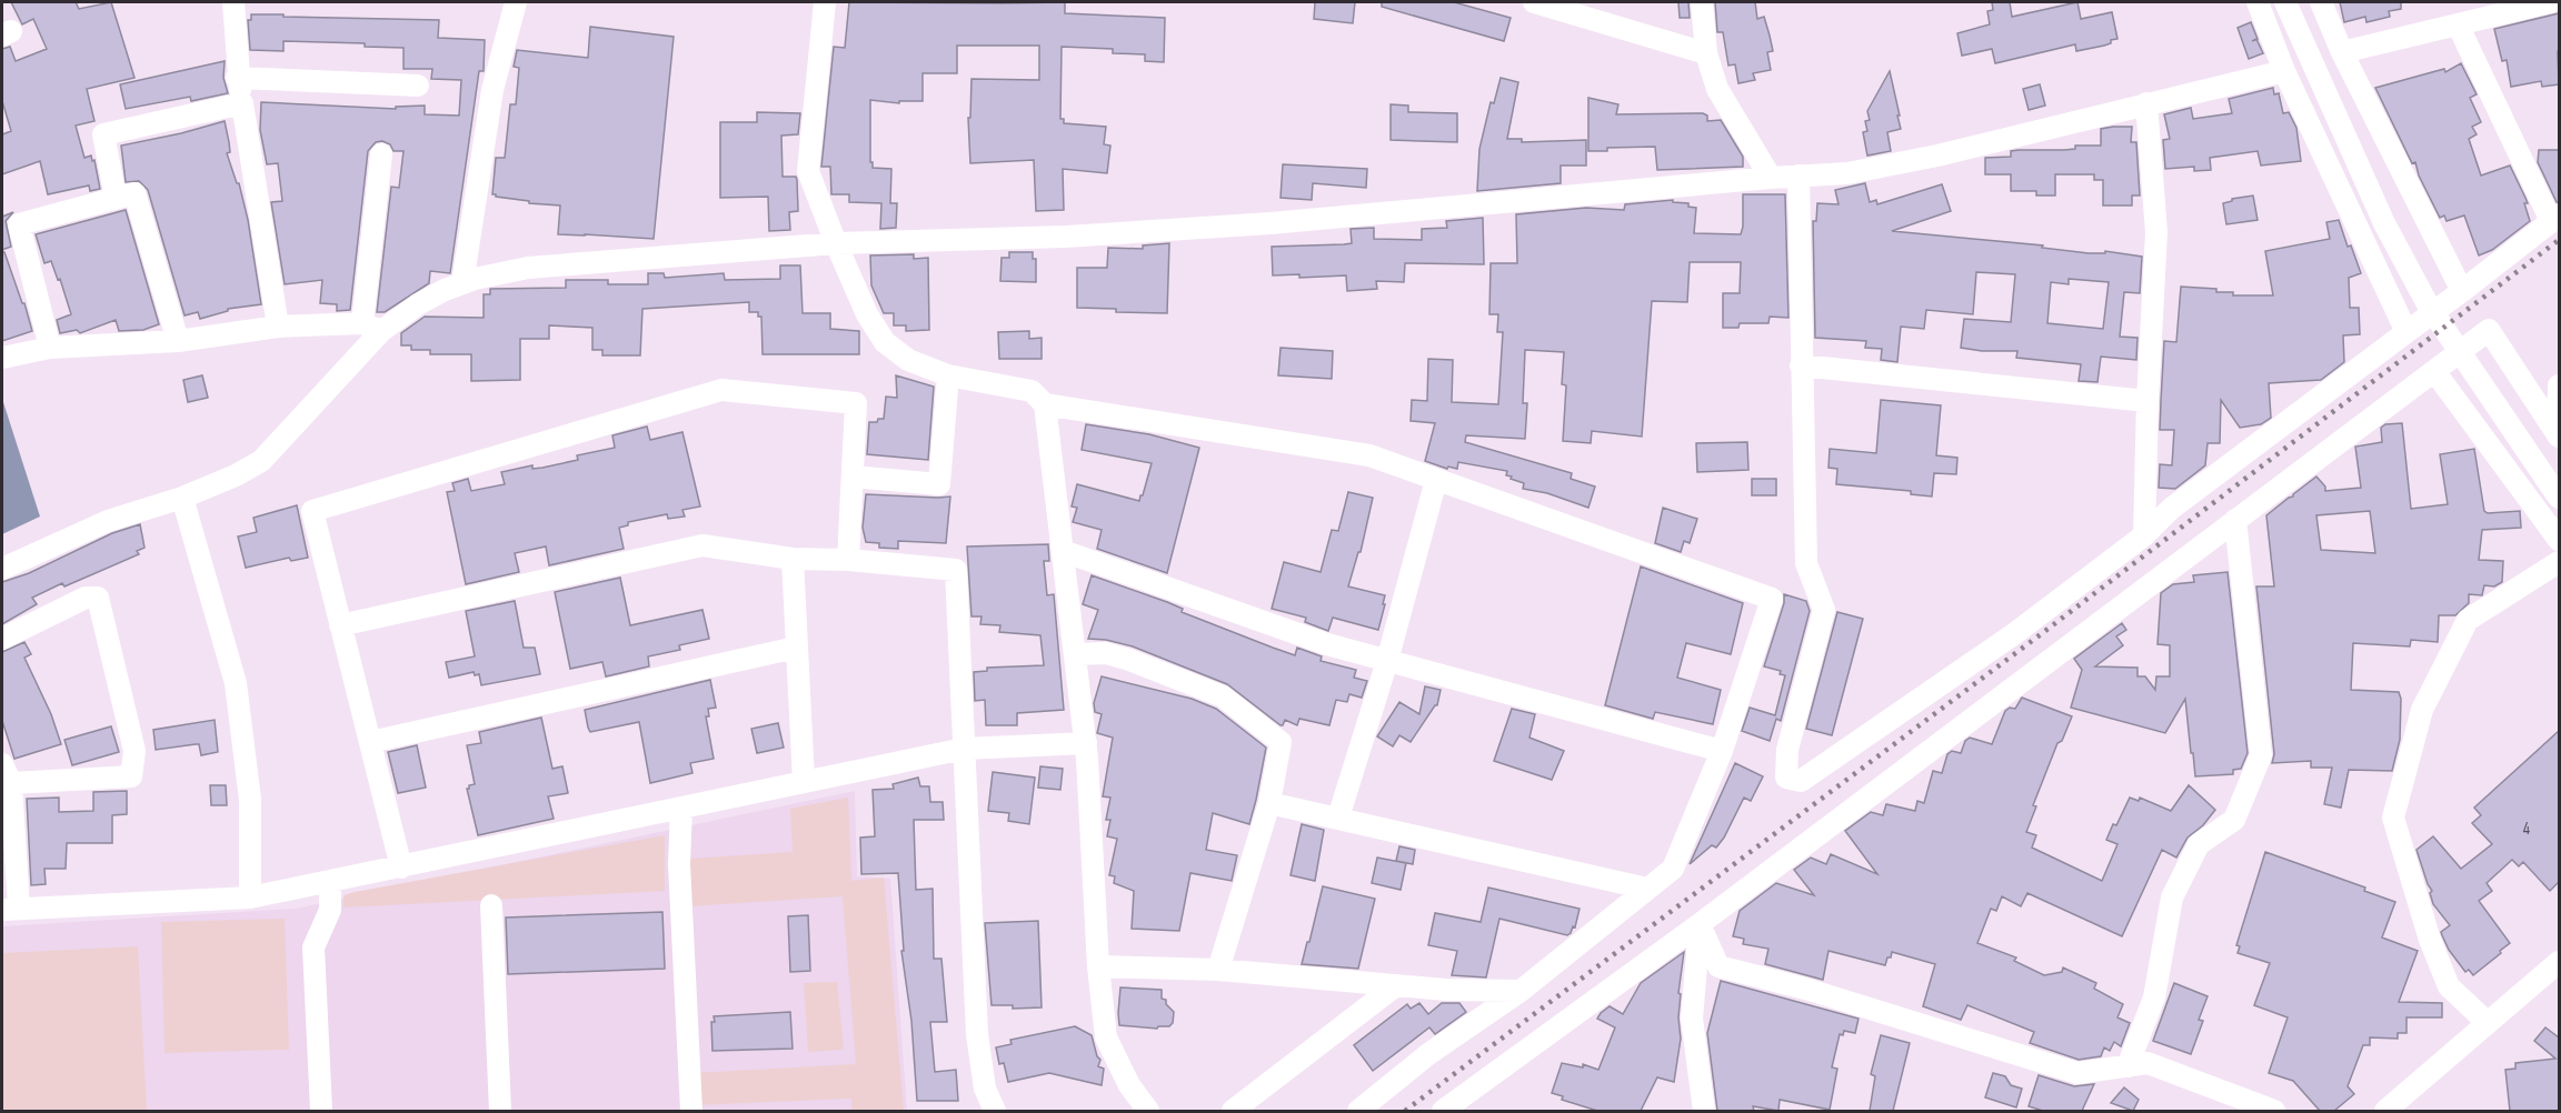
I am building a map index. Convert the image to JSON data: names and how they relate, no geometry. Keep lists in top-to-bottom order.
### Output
{
  "house_numbers": ["4"]
}
